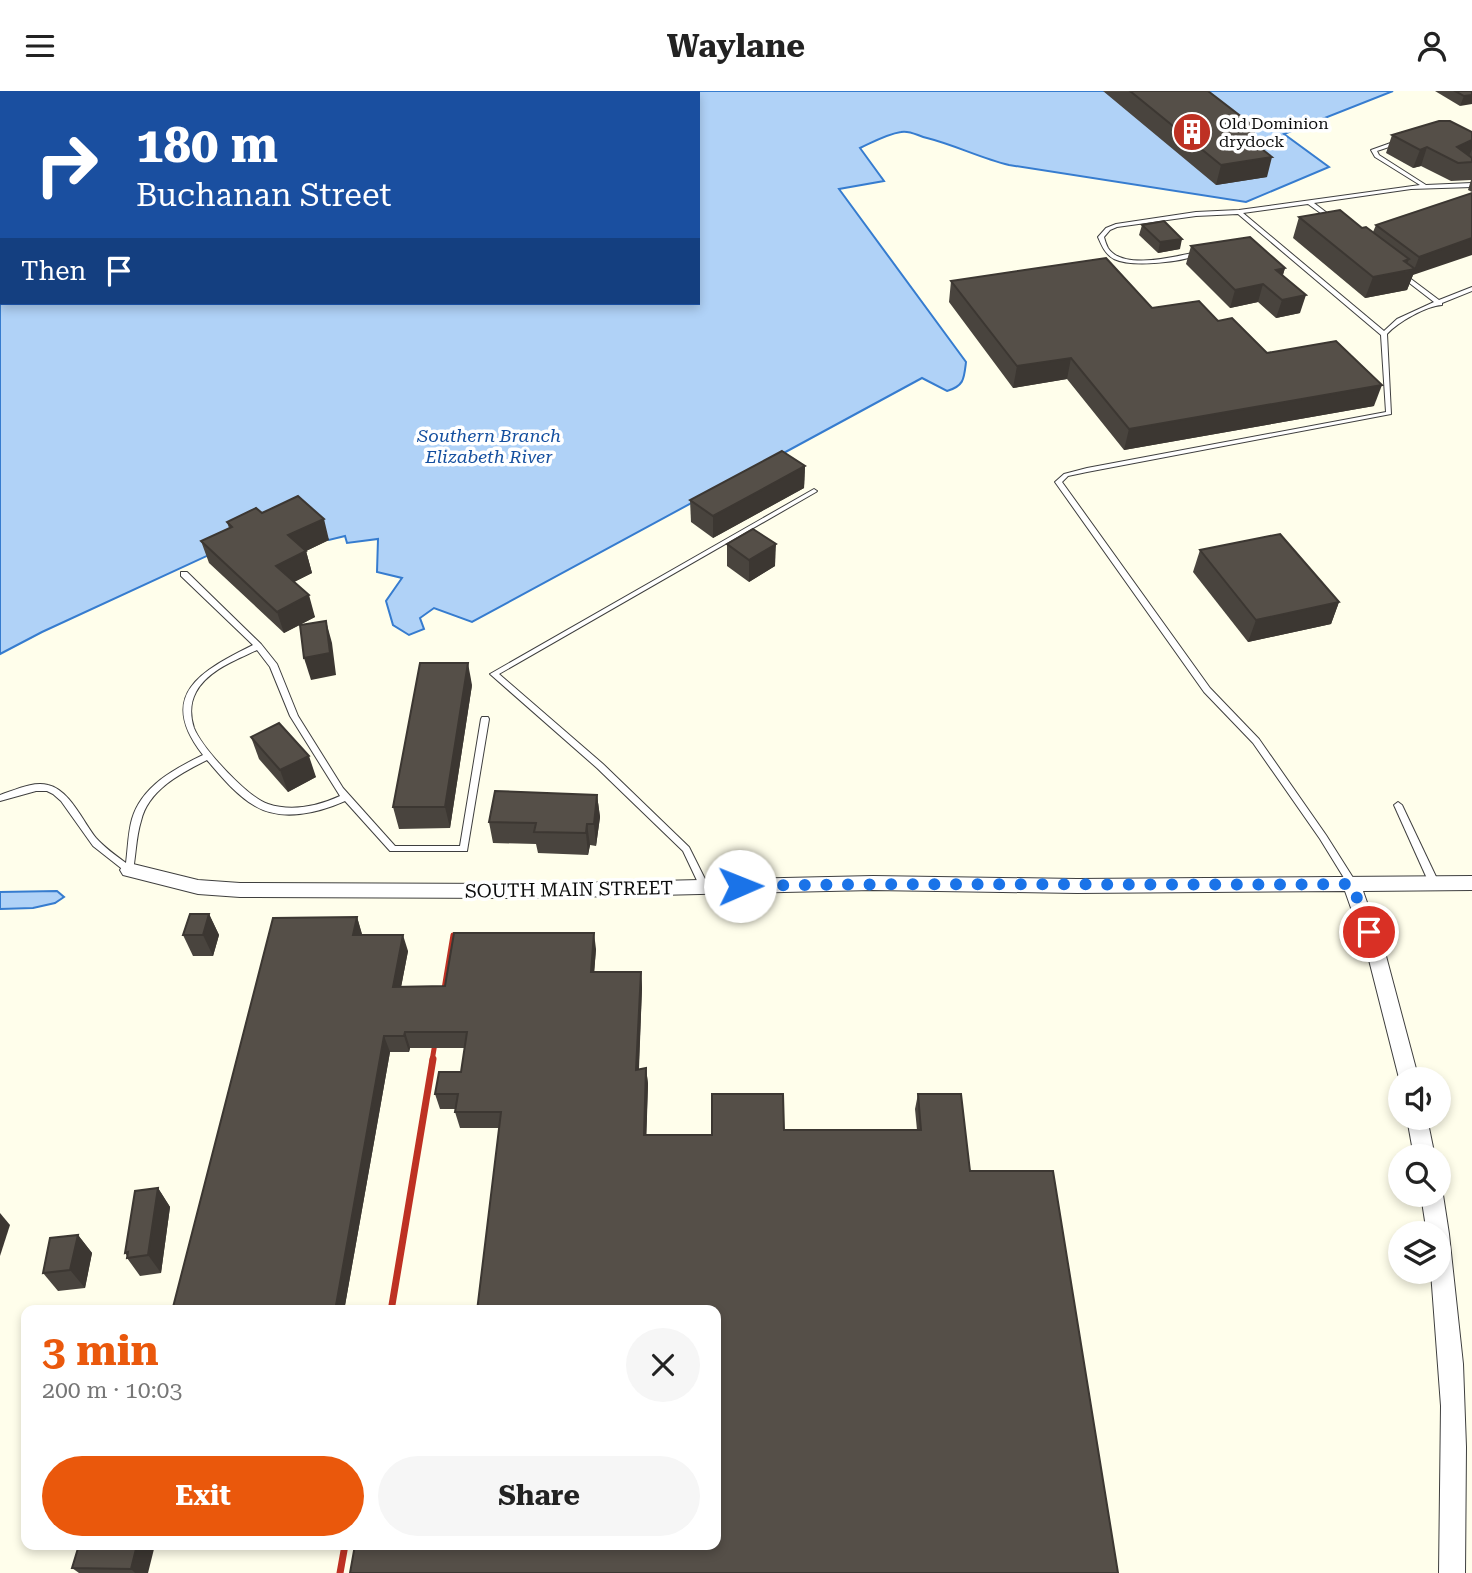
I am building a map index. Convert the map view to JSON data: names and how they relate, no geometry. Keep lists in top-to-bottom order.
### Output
{
  "streets": {
    "street": ["SOUTH MAIN STREET"]
  },
  "water": ["Southern Branch Elizabeth River"],
  "places": {
    "building": ["Old Dominion drydock"]
  },
  "page": {
    "header": "Waylane",
    "turn": ["180 m", "Buchanan Street"],
    "then": "Then",
    "heading": ["3 min", "200 m · 10:03"],
    "buttons": ["Exit", "Share"]
  }
}
